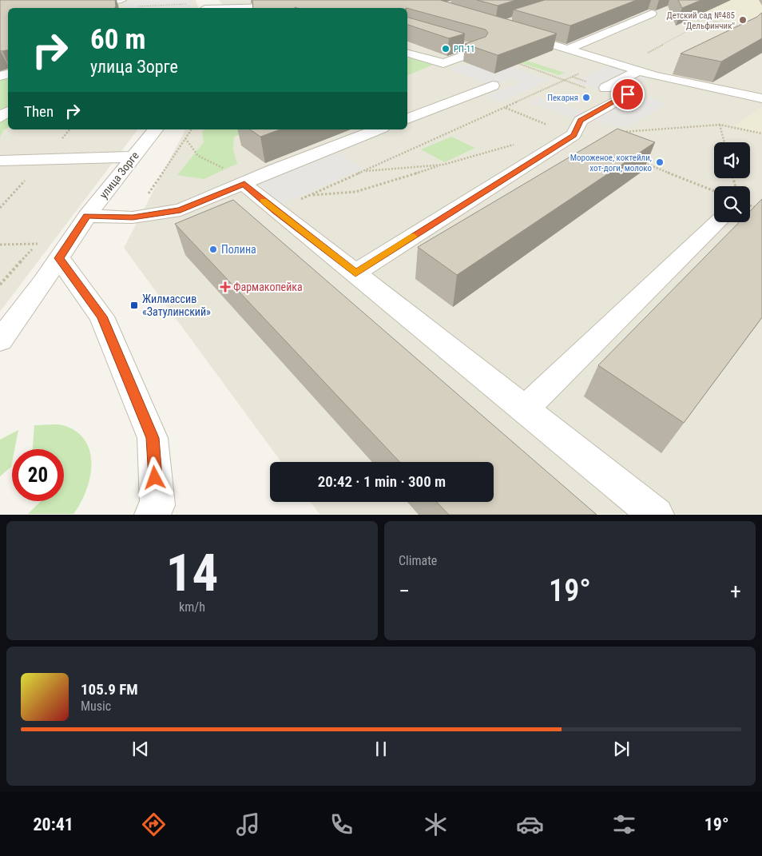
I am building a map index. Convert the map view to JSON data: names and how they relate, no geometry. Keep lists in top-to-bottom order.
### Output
{
  "streets": {
    "street": ["улица Зорге"]
  },
  "places": {
    "other": [
      "Детский сад №485 \"Дельфинчик\"",
      "РП-11",
      "Пекарня",
      "Мороженое, коктейли, хот-доги, молоко",
      "Полина"
    ],
    "health": ["Фармакопейка"],
    "transit": ["Жилмассив «Затулинский»"]
  },
  "page": {
    "turn": ["60 m", "улица Зорге"],
    "then": "Then",
    "limit": "20",
    "trip": "20:42 · 1 min · 300 m",
    "tile": [
      ["14", "km/h"],
      "Climate"
    ],
    "heat": ["−", "19°", "+"],
    "song": ["105.9 FM", "Music"],
    "tabs": ["20:41", "19°"]
  }
}
